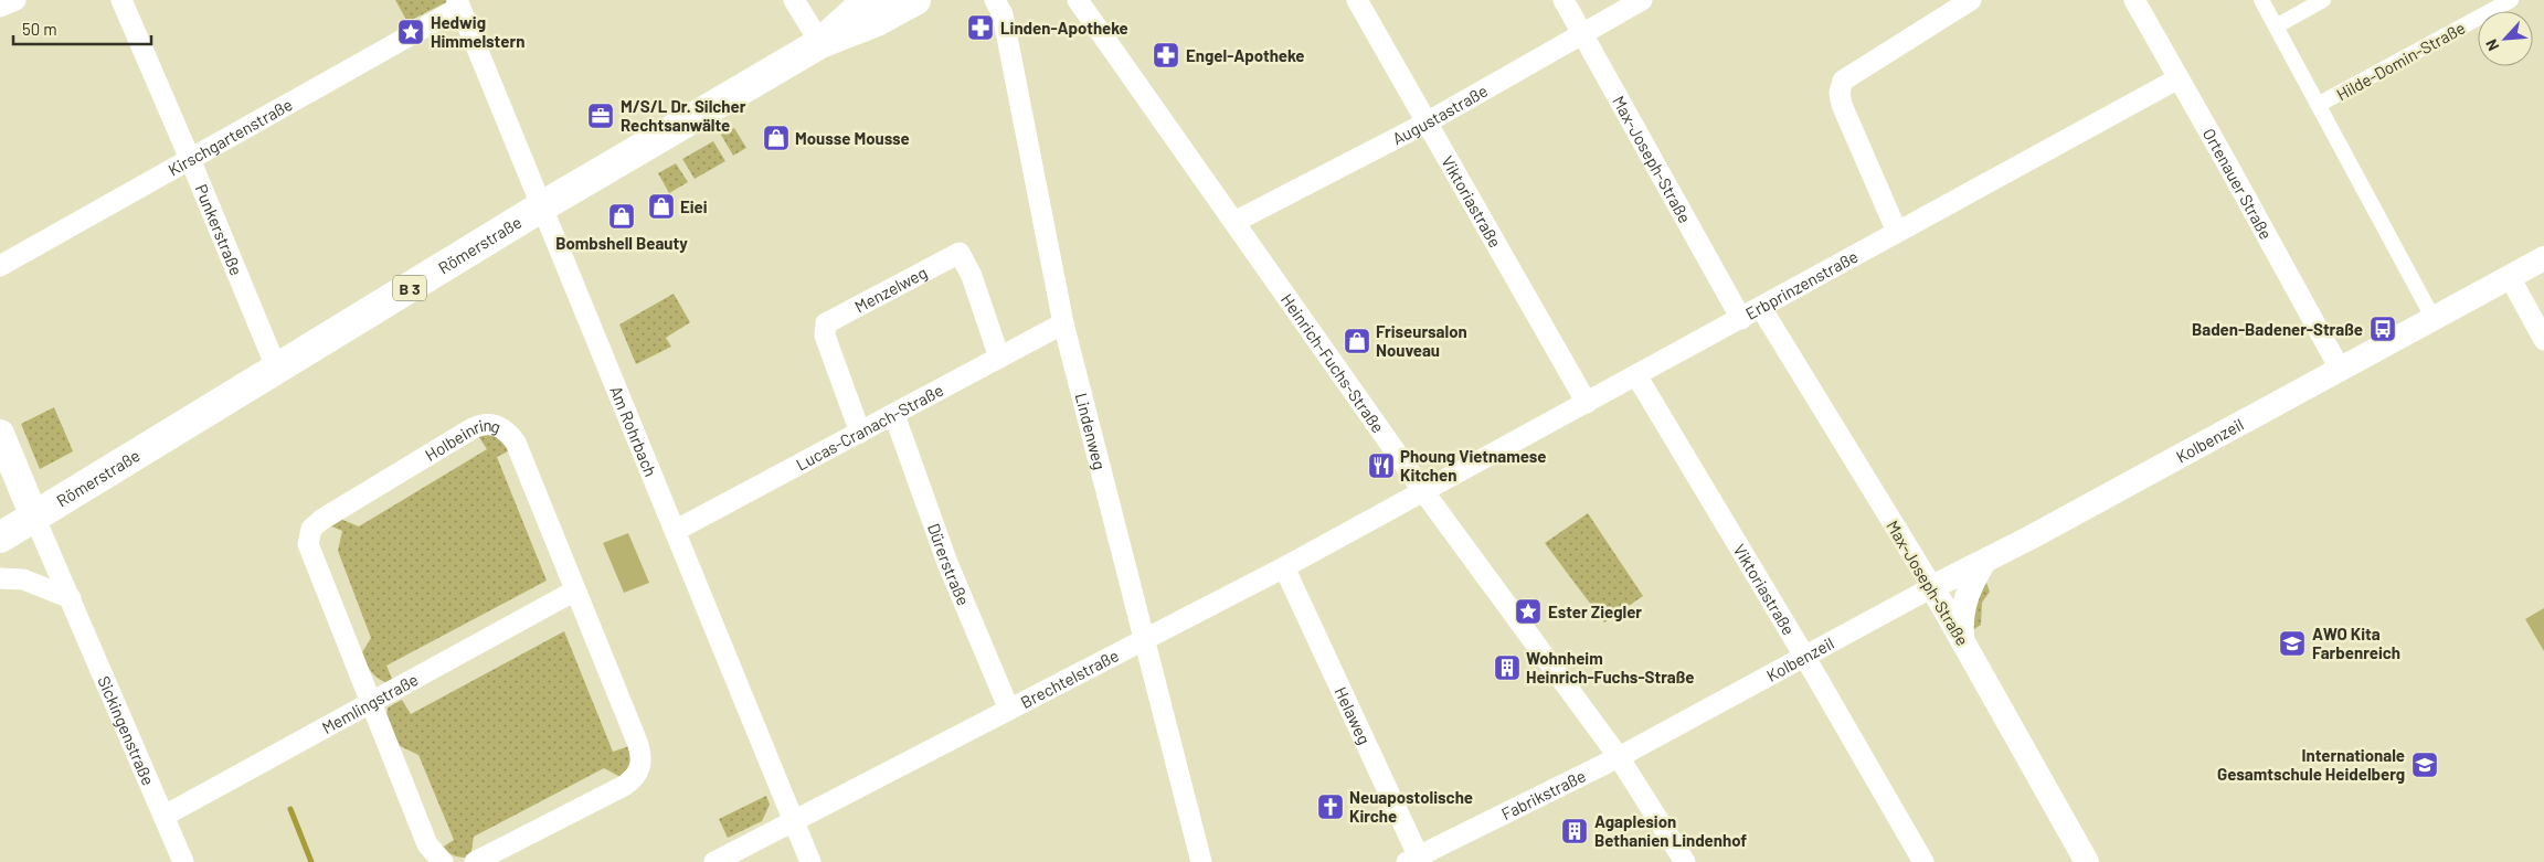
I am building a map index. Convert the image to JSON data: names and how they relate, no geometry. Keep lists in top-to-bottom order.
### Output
{
  "streets": {
    "main road": ["Römerstraße", "B 3", "Sickingenstraße"],
    "street": [
      "Hilde-Domin-Straße",
      "Augustastraße",
      "Kirschgartenstraße",
      "Max-Joseph-Straße",
      "Ortenauer Straße",
      "Viktoriastraße",
      "Punkerstraße",
      "Erbprinzenstraße",
      "Menzelweg",
      "Heinrich-Fuchs-Straße",
      "Lucas-Cranach-Straße",
      "Am Rohrbach",
      "Lindenweg",
      "Kolbenzeil",
      "Holbeinring",
      "Dürerstraße",
      "Brechtelstraße",
      "Memlingstraße",
      "Helaweg",
      "Fabrikstraße"
    ]
  },
  "crossings": [
    ["Augustastraße", "Max-Joseph-Straße"],
    ["Augustastraße", "Viktoriastraße"],
    ["Augustastraße", "Heinrich-Fuchs-Straße"],
    ["Kirschgartenstraße", "Punkerstraße"],
    ["Kirschgartenstraße", "Am Rohrbach"],
    ["Max-Joseph-Straße", "Erbprinzenstraße"],
    ["Max-Joseph-Straße", "Kolbenzeil"],
    ["Ortenauer Straße", "Erbprinzenstraße"],
    ["Ortenauer Straße", "Kolbenzeil"],
    ["Viktoriastraße", "Erbprinzenstraße"],
    ["Viktoriastraße", "Kolbenzeil"],
    ["Punkerstraße", "Römerstraße"],
    ["Römerstraße", "Am Rohrbach"],
    ["Römerstraße", "Sickingenstraße"],
    ["Erbprinzenstraße", "Heinrich-Fuchs-Straße"],
    ["Erbprinzenstraße", "Brechtelstraße"],
    ["Menzelweg", "Lucas-Cranach-Straße"],
    ["Heinrich-Fuchs-Straße", "Kolbenzeil"],
    ["Heinrich-Fuchs-Straße", "Brechtelstraße"],
    ["Heinrich-Fuchs-Straße", "Fabrikstraße"],
    ["Lucas-Cranach-Straße", "Am Rohrbach"],
    ["Lucas-Cranach-Straße", "Lindenweg"],
    ["Lucas-Cranach-Straße", "Dürerstraße"],
    ["Am Rohrbach", "Brechtelstraße"],
    ["Lindenweg", "Brechtelstraße"],
    ["Kolbenzeil", "Fabrikstraße"],
    ["Holbeinring", "Memlingstraße"],
    ["Dürerstraße", "Brechtelstraße"],
    ["Brechtelstraße", "Helaweg"],
    ["Memlingstraße", "Sickingenstraße"],
    ["Helaweg", "Fabrikstraße"]
  ],
  "places": {
    "pharmacy": ["Linden-Apotheke", "Engel-Apotheke"],
    "place": ["Hedwig Himmelstern", "Ester Ziegler"],
    "office": ["M/S/L Dr. Silcher Rechtsanwälte"],
    "shop": [
      "Mousse Mousse",
      "Eiei",
      "Bombshell Beauty",
      "Friseursalon Nouveau"
    ],
    "bus stop": ["Baden-Badener-Straße"],
    "restaurant": ["Phoung Vietnamese Kitchen"],
    "school or university": ["AWO Kita Farbenreich", "Internationale Gesamtschule Heidelberg"],
    "building": ["Wohnheim Heinrich-Fuchs-Straße", "Agaplesion Bethanien Lindenhof"],
    "church": ["Neuapostolische Kirche"]
  },
  "scale_bar": "50 m",
  "north": "bottom left"
}
